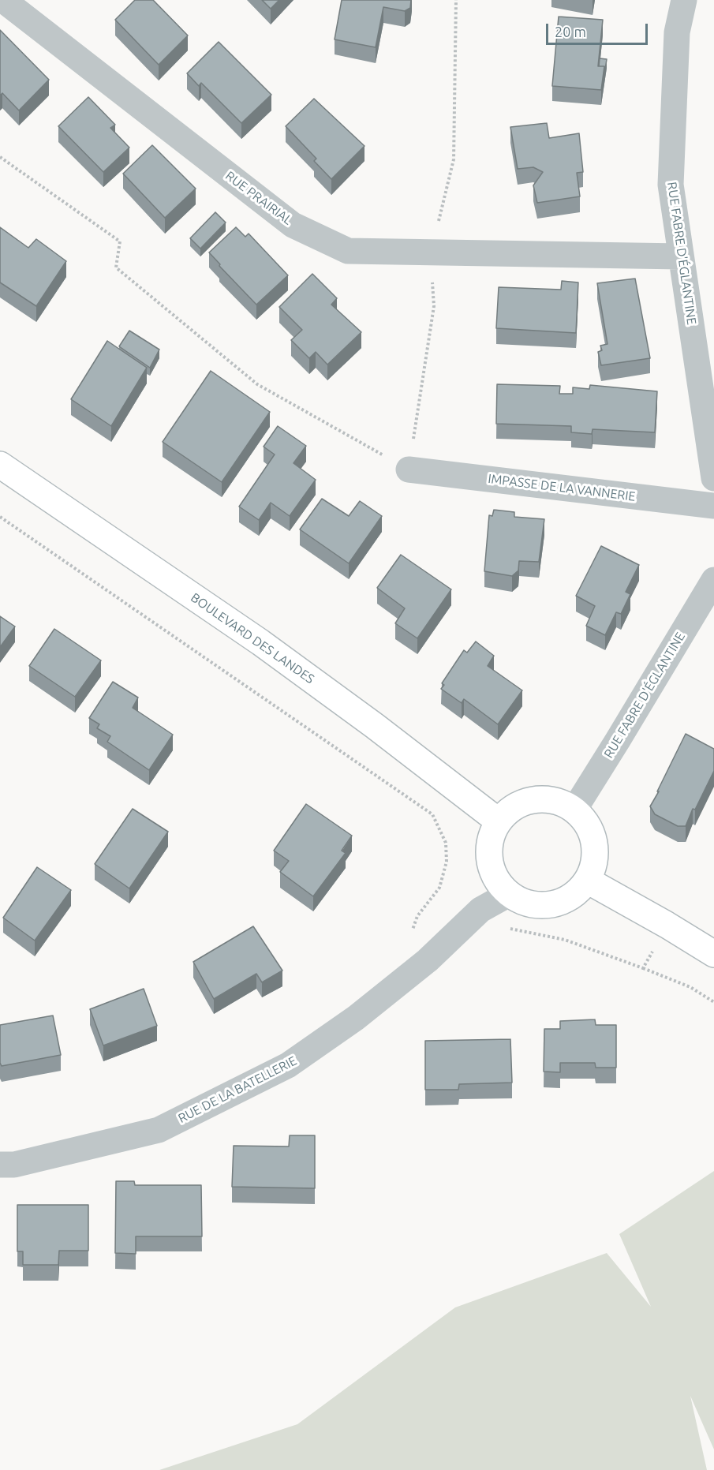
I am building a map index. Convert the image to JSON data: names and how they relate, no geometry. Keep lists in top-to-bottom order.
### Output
{
  "streets": {
    "street": [
      "RUE PRAIRIAL",
      "RUE FABRE D'ÉGLANTINE",
      "IMPASSE DE LA VANNERIE",
      "BOULEVARD DES LANDES",
      "RUE DE LA BATELLERIE"
    ]
  },
  "crossings": [
    ["RUE PRAIRIAL", "RUE FABRE D'ÉGLANTINE"],
    ["RUE FABRE D'ÉGLANTINE", "BOULEVARD DES LANDES"],
    ["RUE FABRE D'ÉGLANTINE", "RUE DE LA BATELLERIE"],
    ["BOULEVARD DES LANDES", "RUE DE LA BATELLERIE"]
  ],
  "scale_bar": "20 m"
}
